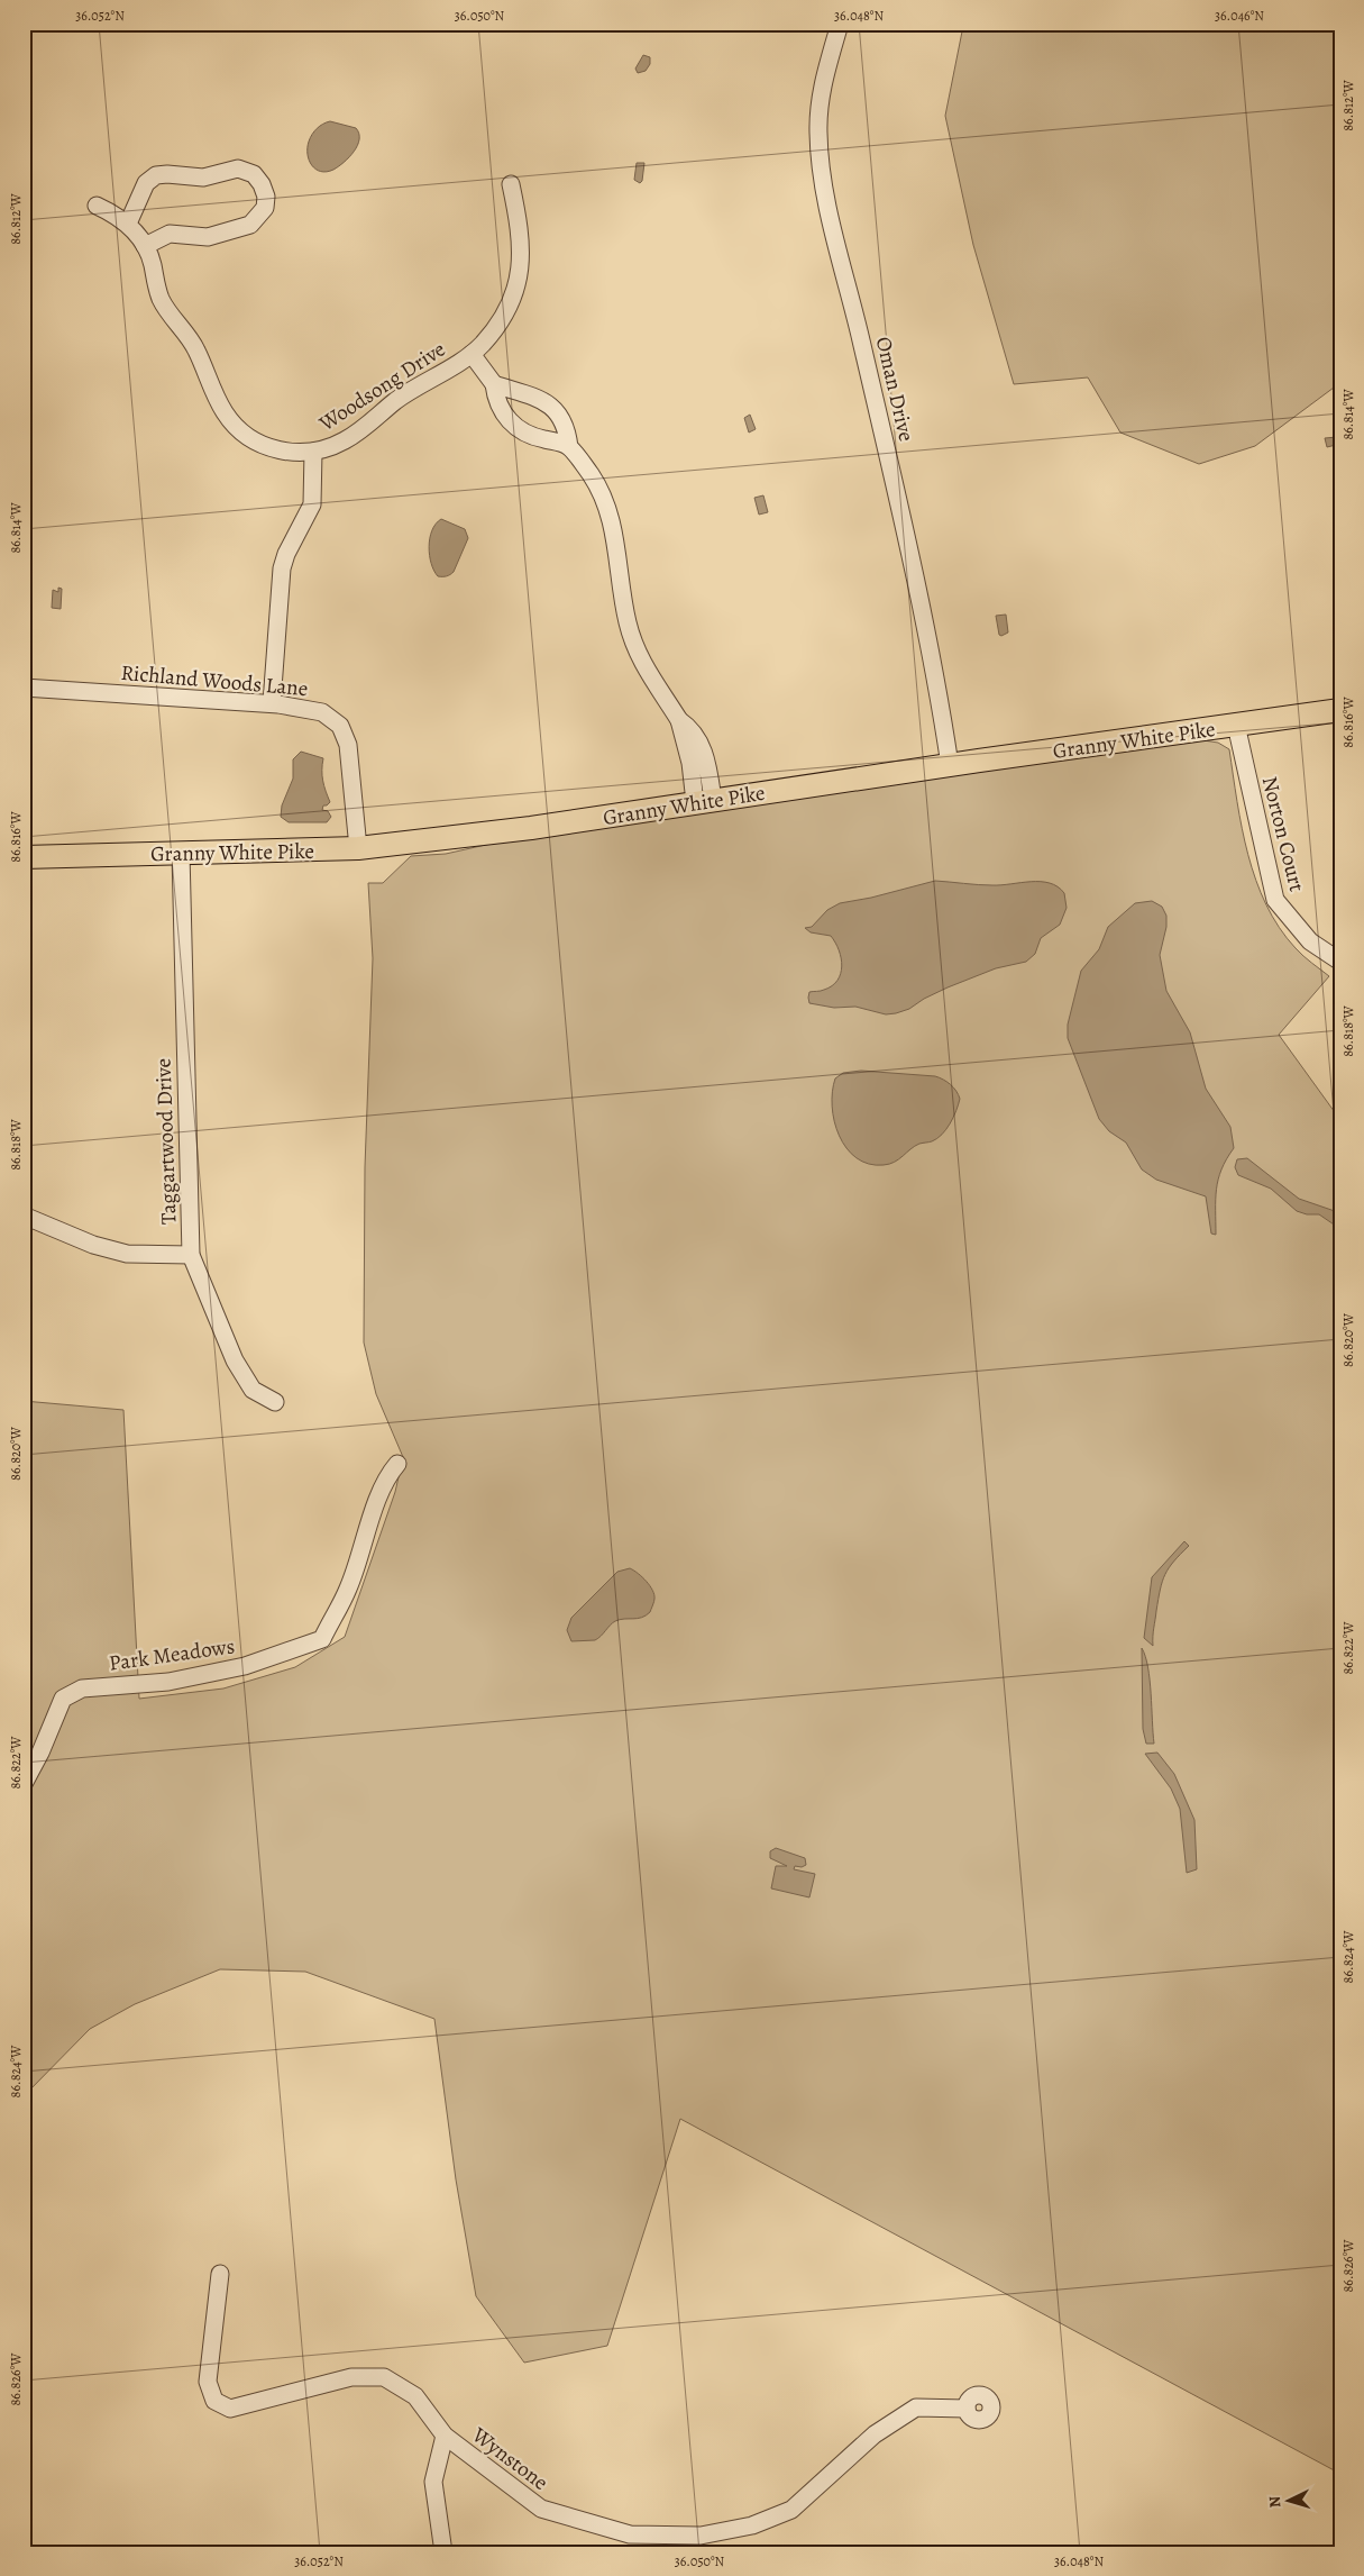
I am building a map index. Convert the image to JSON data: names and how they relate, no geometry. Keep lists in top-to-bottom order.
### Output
{
  "streets": {
    "main road": ["Granny White Pike"],
    "street": [
      "Woodsong Drive",
      "Oman Drive",
      "Richland Woods Lane",
      "Norton Court",
      "Taggartwood Drive",
      "Park Meadows",
      "Wynstone"
    ]
  },
  "crossings": [
    ["Oman Drive", "Granny White Pike"],
    ["Richland Woods Lane", "Granny White Pike"],
    ["Granny White Pike", "Norton Court"],
    ["Granny White Pike", "Taggartwood Drive"]
  ],
  "north": "left",
  "coordinates": [
    "36.052°N",
    "36.050°N",
    "36.048°N",
    "36.046°N",
    "86.812°W",
    "86.814°W",
    "86.816°W",
    "86.818°W",
    "86.820°W",
    "86.822°W",
    "86.824°W",
    "86.826°W"
  ]
}
